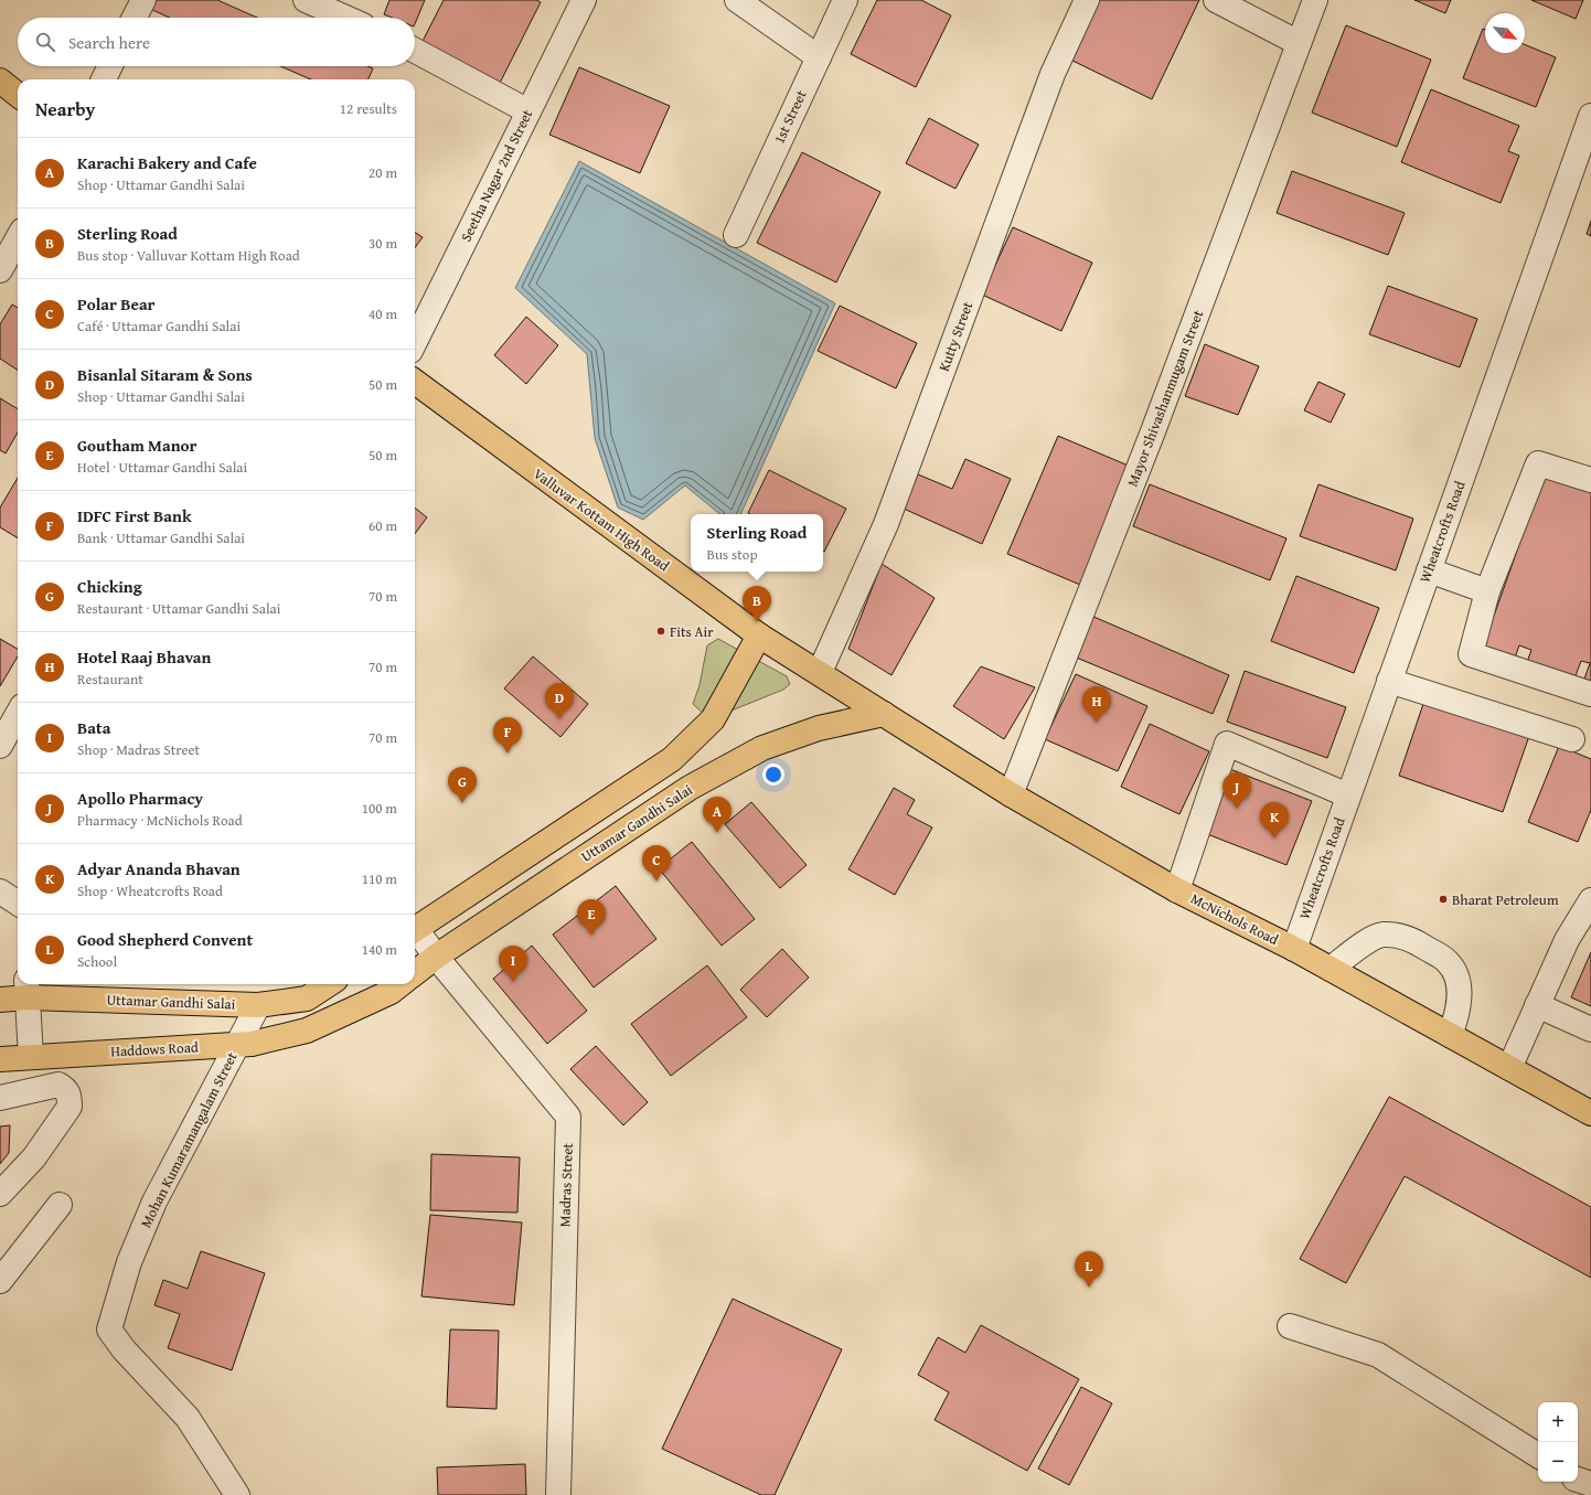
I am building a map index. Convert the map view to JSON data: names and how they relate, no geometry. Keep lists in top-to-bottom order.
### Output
{
  "streets": {
    "main road": [
      "Valluvar Kottam High Road",
      "Uttamar Gandhi Salai",
      "McNichols Road",
      "Haddows Road"
    ],
    "street": [
      "1st Street",
      "Seetha Nagar 2nd Street",
      "Kutty Street",
      "Mayor Shivashanmugam Street",
      "Wheatcrofts Road",
      "Mohan Kumaramangalam Street",
      "Madras Street"
    ]
  },
  "crossings": [
    ["Kutty Street", "Valluvar Kottam High Road"],
    ["Mayor Shivashanmugam Street", "McNichols Road"],
    ["Valluvar Kottam High Road", "Uttamar Gandhi Salai"],
    ["Valluvar Kottam High Road", "McNichols Road"],
    ["Wheatcrofts Road", "McNichols Road"],
    ["Uttamar Gandhi Salai", "McNichols Road"],
    ["Uttamar Gandhi Salai", "Mohan Kumaramangalam Street"],
    ["Uttamar Gandhi Salai", "Madras Street"],
    ["Haddows Road", "Mohan Kumaramangalam Street"]
  ],
  "places": ["Fits Air", "Bharat Petroleum"],
  "north": "bottom right",
  "page": {
    "search": "Search here",
    "heading": ["Nearby", "12 results"],
    "list": [
      {
        "mark": "A",
        "name": "Karachi Bakery and Cafe",
        "note": "Shop · Uttamar Gandhi Salai",
        "value": "20 m"
      },
      {
        "mark": "B",
        "name": "Sterling Road",
        "note": "Bus stop · Valluvar Kottam High Road",
        "value": "30 m"
      },
      {
        "mark": "C",
        "name": "Polar Bear",
        "note": "Café · Uttamar Gandhi Salai",
        "value": "40 m"
      },
      {
        "mark": "D",
        "name": "Bisanlal Sitaram & Sons",
        "note": "Shop · Uttamar Gandhi Salai",
        "value": "50 m"
      },
      {
        "mark": "E",
        "name": "Goutham Manor",
        "note": "Hotel · Uttamar Gandhi Salai",
        "value": "50 m"
      },
      {
        "mark": "F",
        "name": "IDFC First Bank",
        "note": "Bank · Uttamar Gandhi Salai",
        "value": "60 m"
      },
      {
        "mark": "G",
        "name": "Chicking",
        "note": "Restaurant · Uttamar Gandhi Salai",
        "value": "70 m"
      },
      {
        "mark": "H",
        "name": "Hotel Raaj Bhavan",
        "note": "Restaurant",
        "value": "70 m"
      },
      {
        "mark": "I",
        "name": "Bata",
        "note": "Shop · Madras Street",
        "value": "70 m"
      },
      {
        "mark": "J",
        "name": "Apollo Pharmacy",
        "note": "Pharmacy · McNichols Road",
        "value": "100 m"
      },
      {
        "mark": "K",
        "name": "Adyar Ananda Bhavan",
        "note": "Shop · Wheatcrofts Road",
        "value": "110 m"
      },
      {
        "mark": "L",
        "name": "Good Shepherd Convent",
        "note": "School",
        "value": "140 m"
      }
    ],
    "popup": ["Sterling Road", "Bus stop"],
    "pins": [
      "B",
      "D",
      "H",
      "F",
      "G",
      "J",
      "A",
      "K",
      "C",
      "E",
      "I",
      "L"
    ],
    "map_buttons": ["+", "−"]
  }
}
